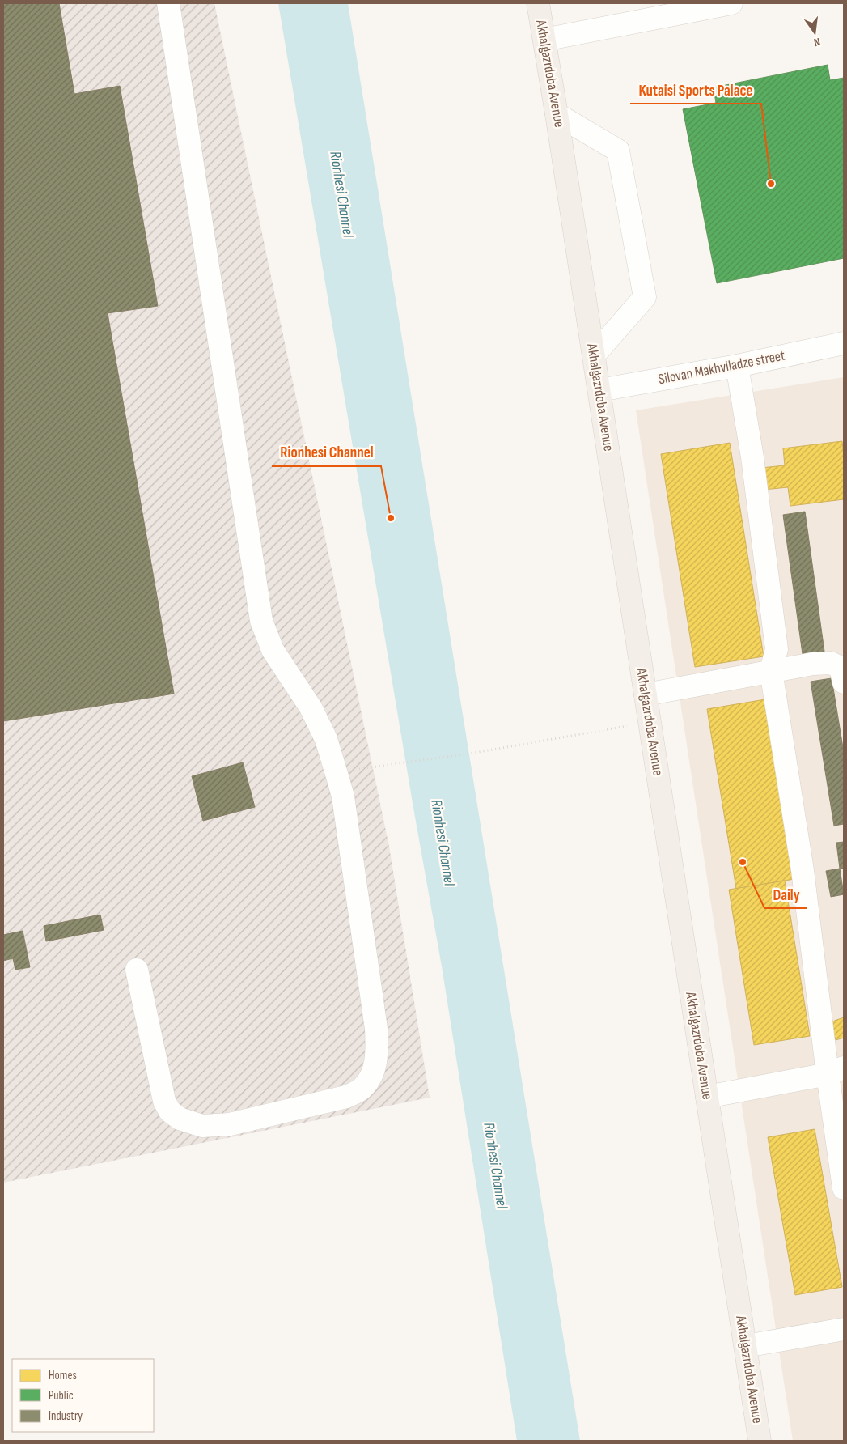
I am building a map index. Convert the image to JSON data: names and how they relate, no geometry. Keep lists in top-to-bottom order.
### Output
{
  "streets": {
    "main road": ["Akhalgazrdoba Avenue"],
    "street": ["Silovan Makhviladze street"]
  },
  "crossings": [
    ["Akhalgazrdoba Avenue", "Silovan Makhviladze street"]
  ],
  "water": ["Rionhesi Channel"],
  "places": ["Kutaisi Sports Palace", "Rionhesi Channel", "Daily"],
  "legend": ["Homes", "Public", "Industry"],
  "north": "bottom"
}
